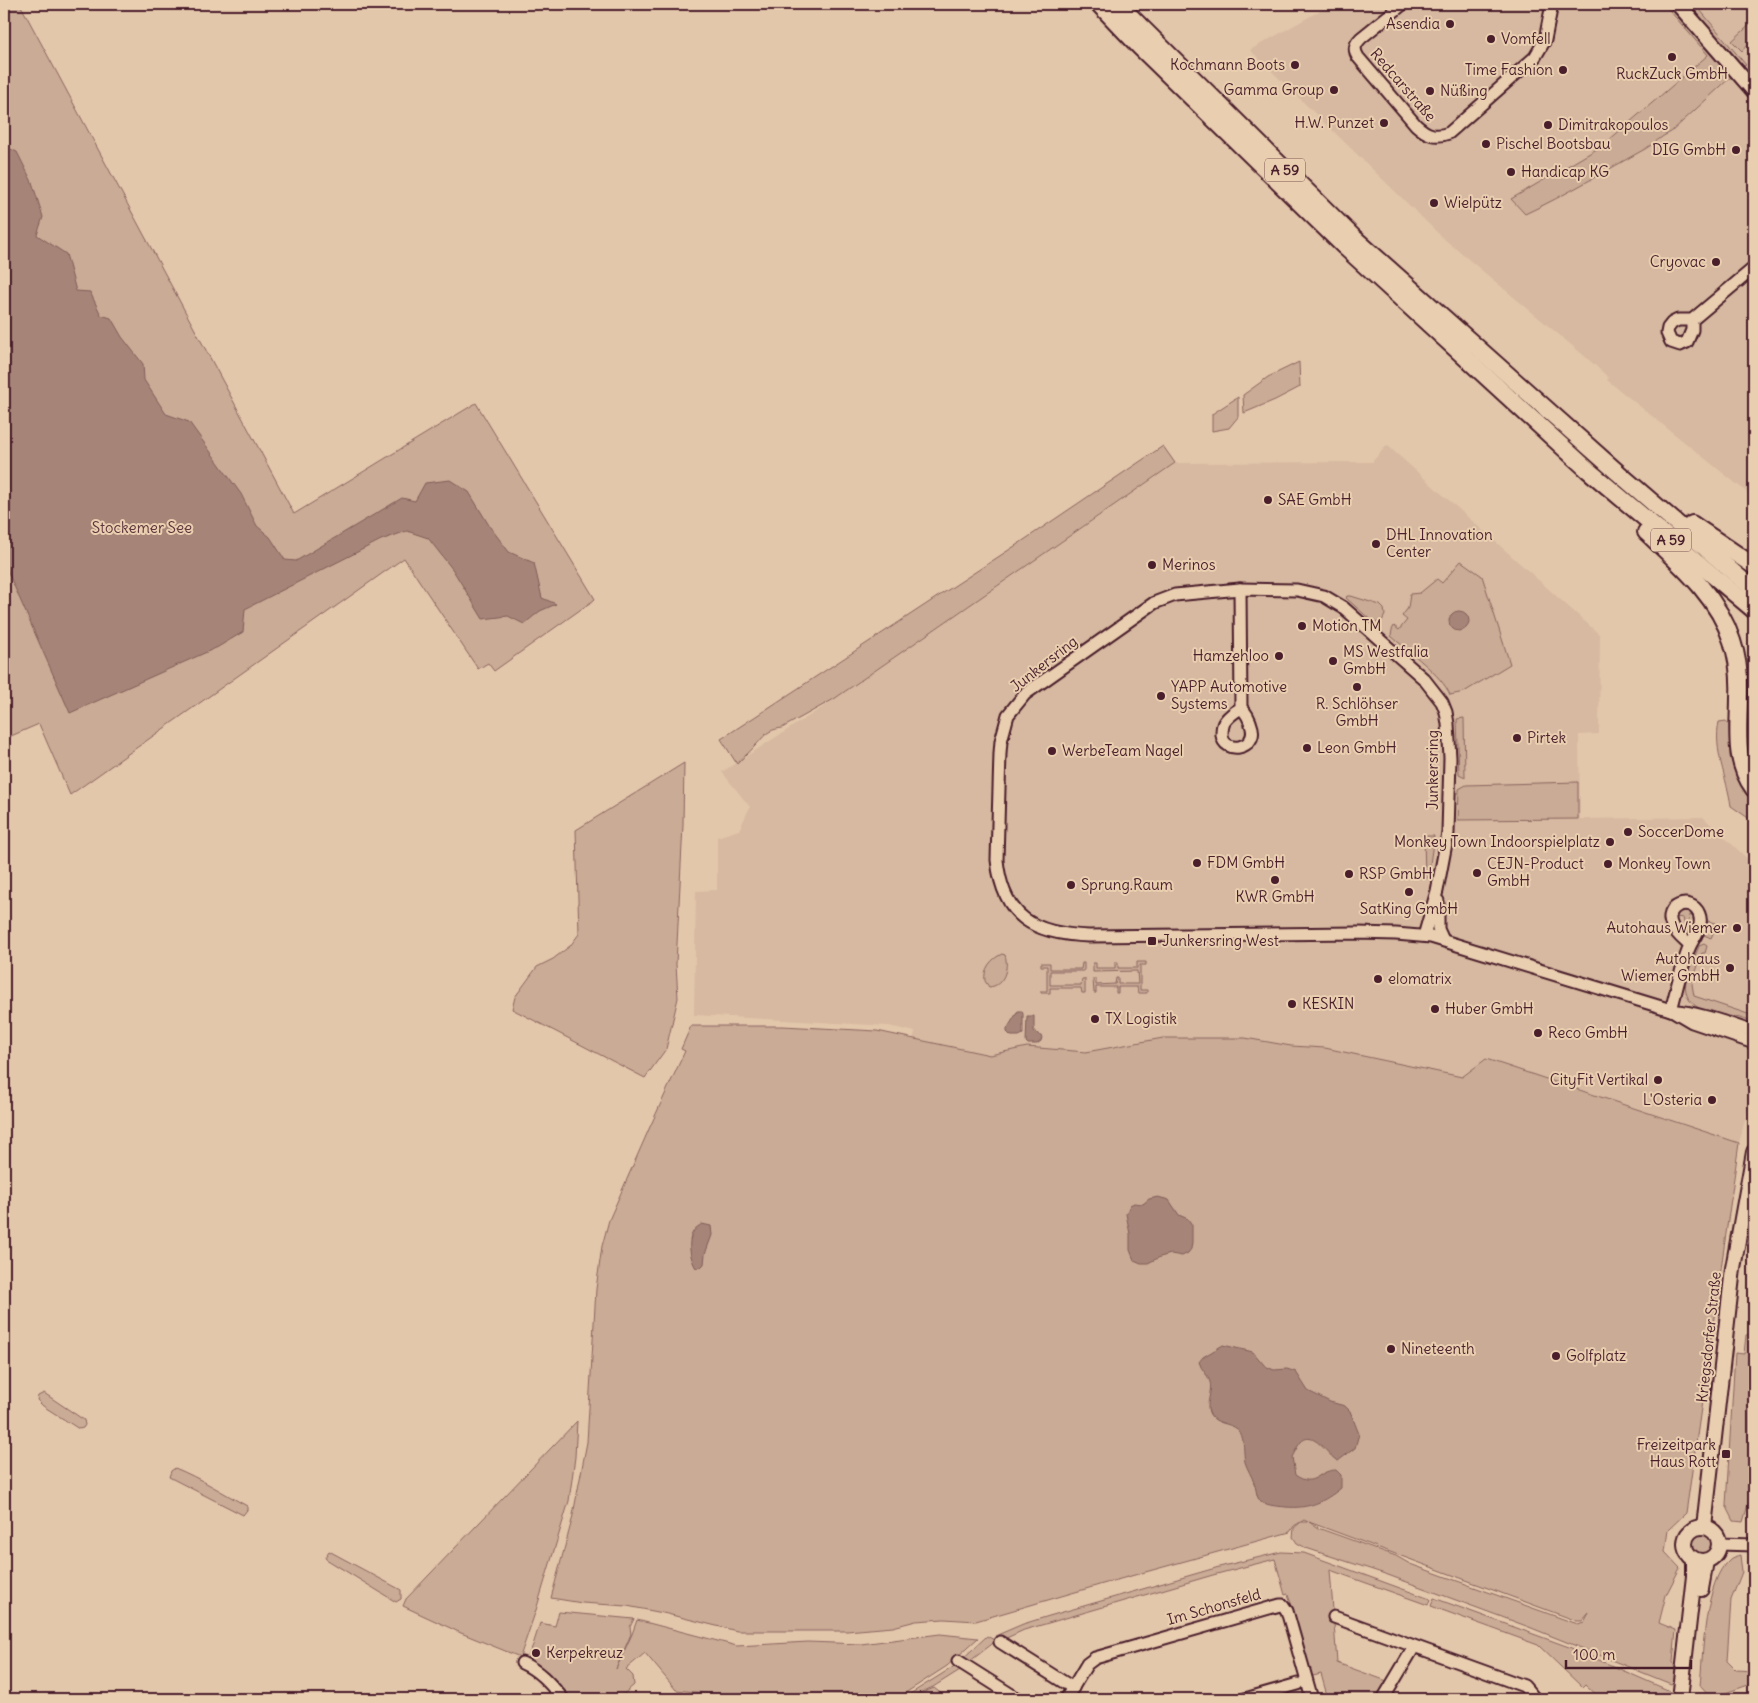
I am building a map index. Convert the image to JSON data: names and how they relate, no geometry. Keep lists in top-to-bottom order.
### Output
{
  "streets": {
    "highway": ["A 59"],
    "main road": ["Kriegsdorfer Straße"],
    "street": ["Redcarstraße", "Junkersring", "Im Schonsfeld"]
  },
  "parks": ["Stockemer See"],
  "places": {
    "other": [
      "Asendia",
      "Vomfell",
      "RuckZuck GmbH",
      "Kochmann Boots",
      "Time Fashion",
      "Gamma Group",
      "Nüßing",
      "H.W. Punzet",
      "Dimitrakopoulos",
      "Pischel Bootsbau",
      "DIG GmbH",
      "Handicap KG",
      "Wielpütz",
      "Cryovac",
      "SAE GmbH",
      "DHL Innovation Center",
      "Merinos",
      "Motion TM",
      "Hamzehloo",
      "MS Westfalia GmbH",
      "R. Schlöhser GmbH",
      "YAPP Automotive Systems",
      "Pirtek",
      "Leon GmbH",
      "WerbeTeam Nagel",
      "SoccerDome",
      "Monkey Town Indoorspielplatz",
      "FDM GmbH",
      "Monkey Town",
      "CEJN-Product GmbH",
      "RSP GmbH",
      "KWR GmbH",
      "Sprung.Raum",
      "SatKing GmbH",
      "Autohaus Wiemer",
      "Autohaus Wiemer GmbH",
      "elomatrix",
      "KESKIN",
      "Huber GmbH",
      "TX Logistik",
      "Reco GmbH",
      "CityFit Vertikal",
      "L'Osteria",
      "Nineteenth",
      "Golfplatz",
      "Kerpekreuz"
    ],
    "transit": ["Junkersring West", "Freizeitpark Haus Rott"]
  },
  "scale_bar": "100 m"
}
